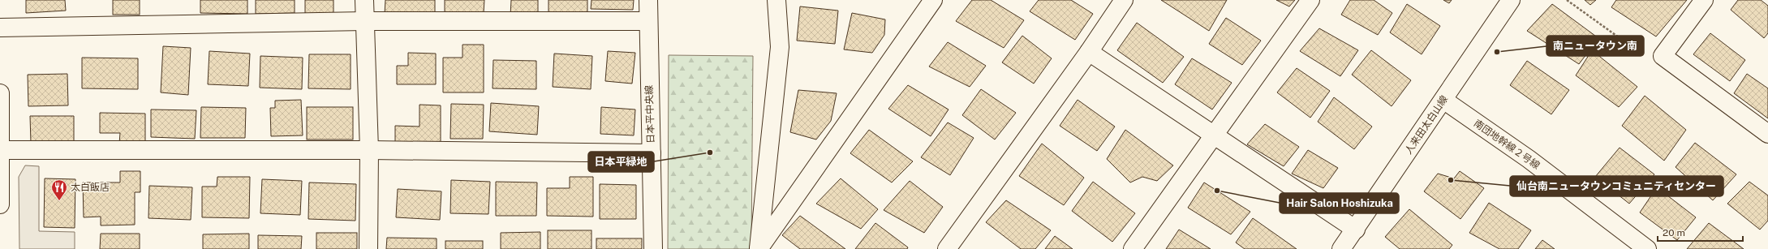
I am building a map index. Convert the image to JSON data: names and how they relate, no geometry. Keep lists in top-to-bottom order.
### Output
{
  "streets": {
    "street": ["日本平中央線", "人来田太白山線", "南団地幹線２号線"]
  },
  "crossings": [
    ["人来田太白山線", "南団地幹線２号線"]
  ],
  "places": {
    "other": [
      "南ニュータウン南",
      "日本平緑地",
      "仙台南ニュータウンコミュニティセンター",
      "Hair Salon Hoshizuka"
    ],
    "restaurant": ["太白飯店"]
  },
  "scale_bar": "20 m"
}
